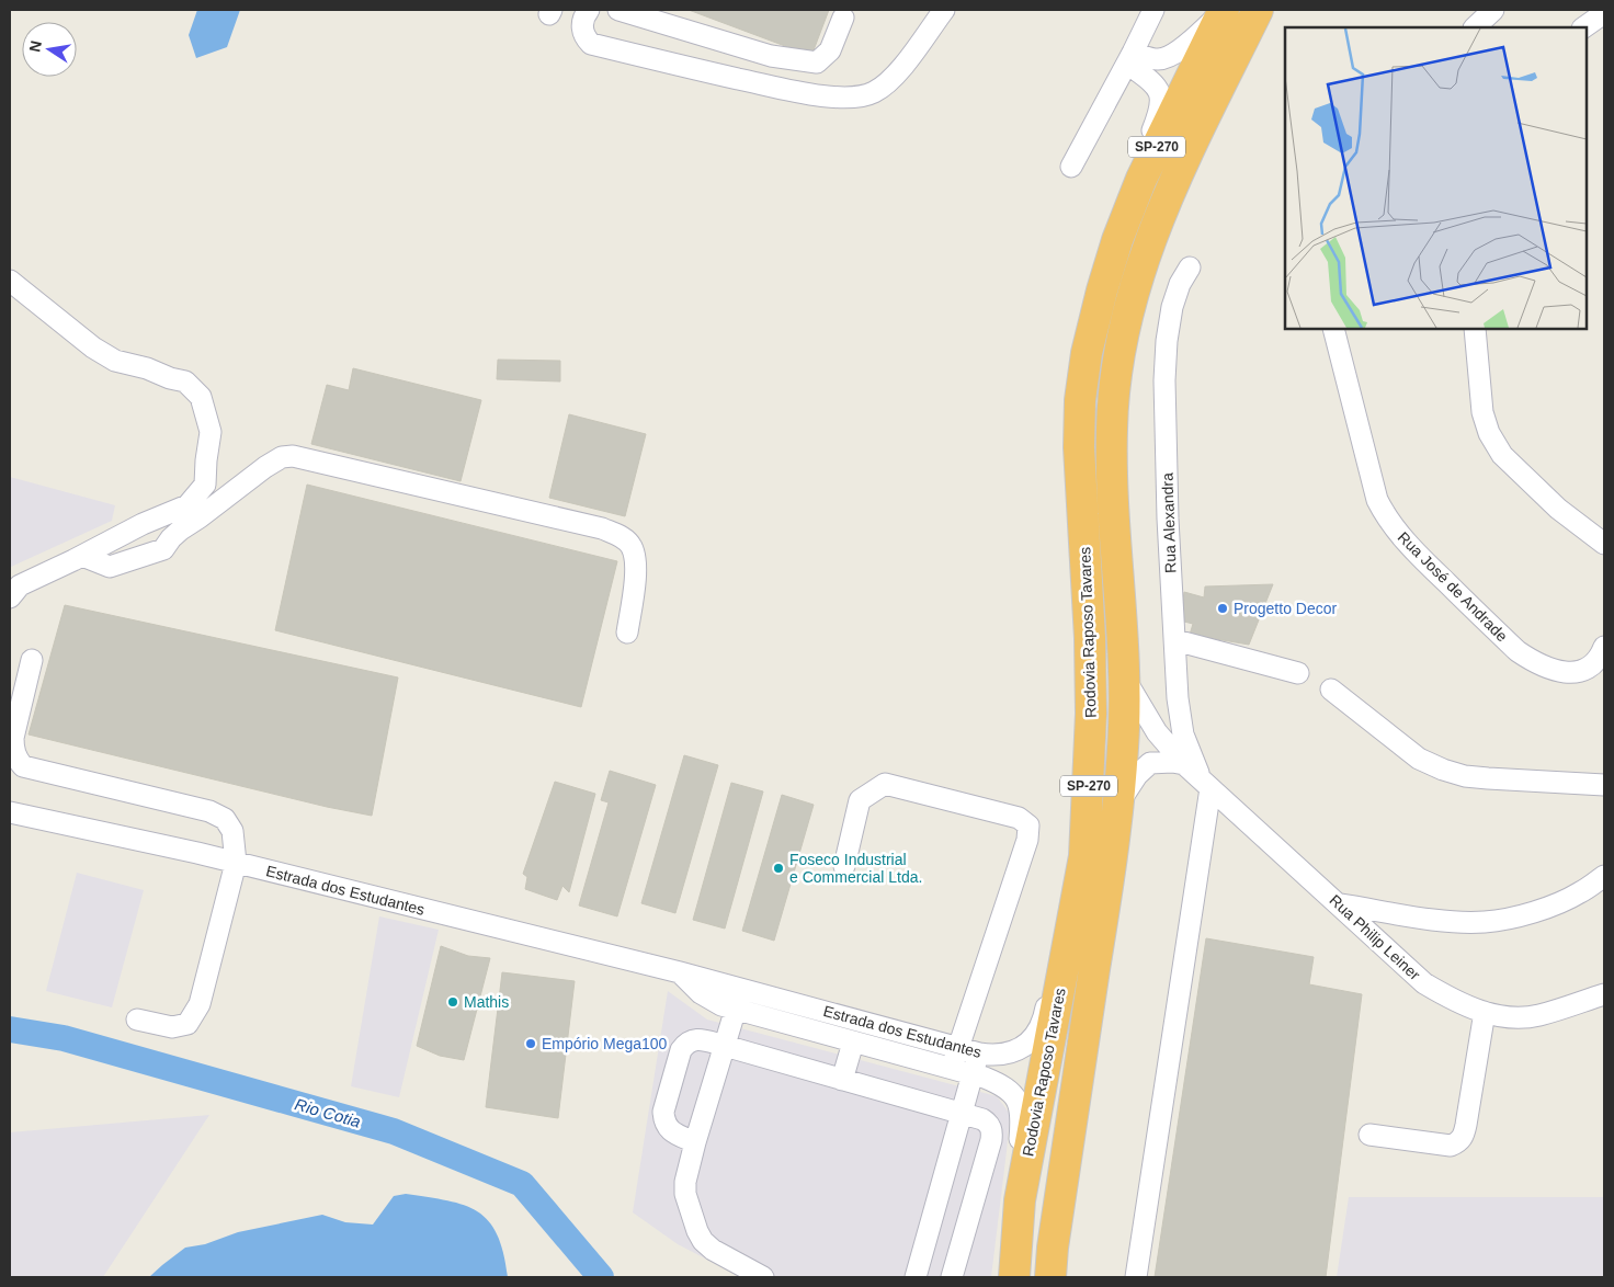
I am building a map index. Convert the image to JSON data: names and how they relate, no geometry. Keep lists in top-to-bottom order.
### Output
{
  "streets": {
    "highway": ["SP-270", "Rodovia Raposo Tavares"],
    "street": [
      "Rua Alexandra",
      "Rua José de Andrade",
      "Estrada dos Estudantes",
      "Rua Philip Leiner"
    ]
  },
  "crossings": [
    ["Rua Alexandra", "Rua Philip Leiner"],
    ["Rodovia Raposo Tavares", "Estrada dos Estudantes"],
    ["Rodovia Raposo Tavares", "Rua Philip Leiner"]
  ],
  "water": ["Rio Cotia"],
  "places": [
    "Progetto Decor",
    "Foseco Industrial e Commercial Ltda.",
    "Mathis",
    "Empório Mega100"
  ],
  "north": "left"
}
